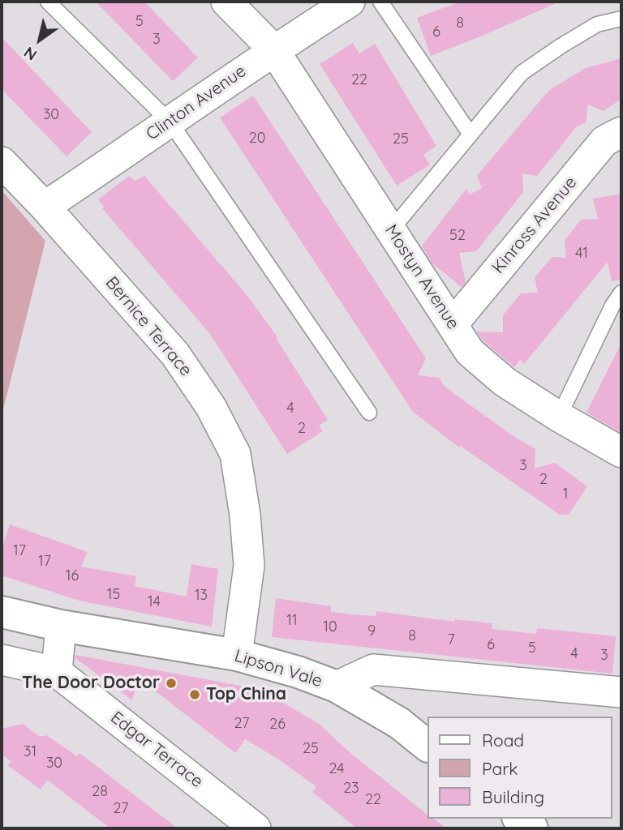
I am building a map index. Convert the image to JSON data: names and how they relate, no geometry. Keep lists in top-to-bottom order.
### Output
{
  "streets": {
    "main road": ["Lipson Vale"],
    "street": [
      "Clinton Avenue",
      "Kinross Avenue",
      "Mostyn Avenue",
      "Bernice Terrace",
      "Edgar Terrace"
    ]
  },
  "crossings": [
    ["Clinton Avenue", "Mostyn Avenue"],
    ["Clinton Avenue", "Bernice Terrace"],
    ["Kinross Avenue", "Mostyn Avenue"],
    ["Bernice Terrace", "Lipson Vale"]
  ],
  "places": ["The Door Doctor", "Top China"],
  "house_numbers": [
    "5",
    "8",
    "6",
    "3",
    "22",
    "30",
    "20",
    "25",
    "52",
    "41",
    "4",
    "2",
    "3",
    "2",
    "1",
    "17",
    "17",
    "16",
    "15",
    "13",
    "14",
    "11",
    "10",
    "9",
    "8",
    "7",
    "6",
    "5",
    "4",
    "3",
    "27",
    "26",
    "25",
    "31",
    "30",
    "24",
    "23",
    "28",
    "22",
    "27"
  ],
  "legend": ["Road", "Park", "Building"],
  "north": "bottom left"
}
